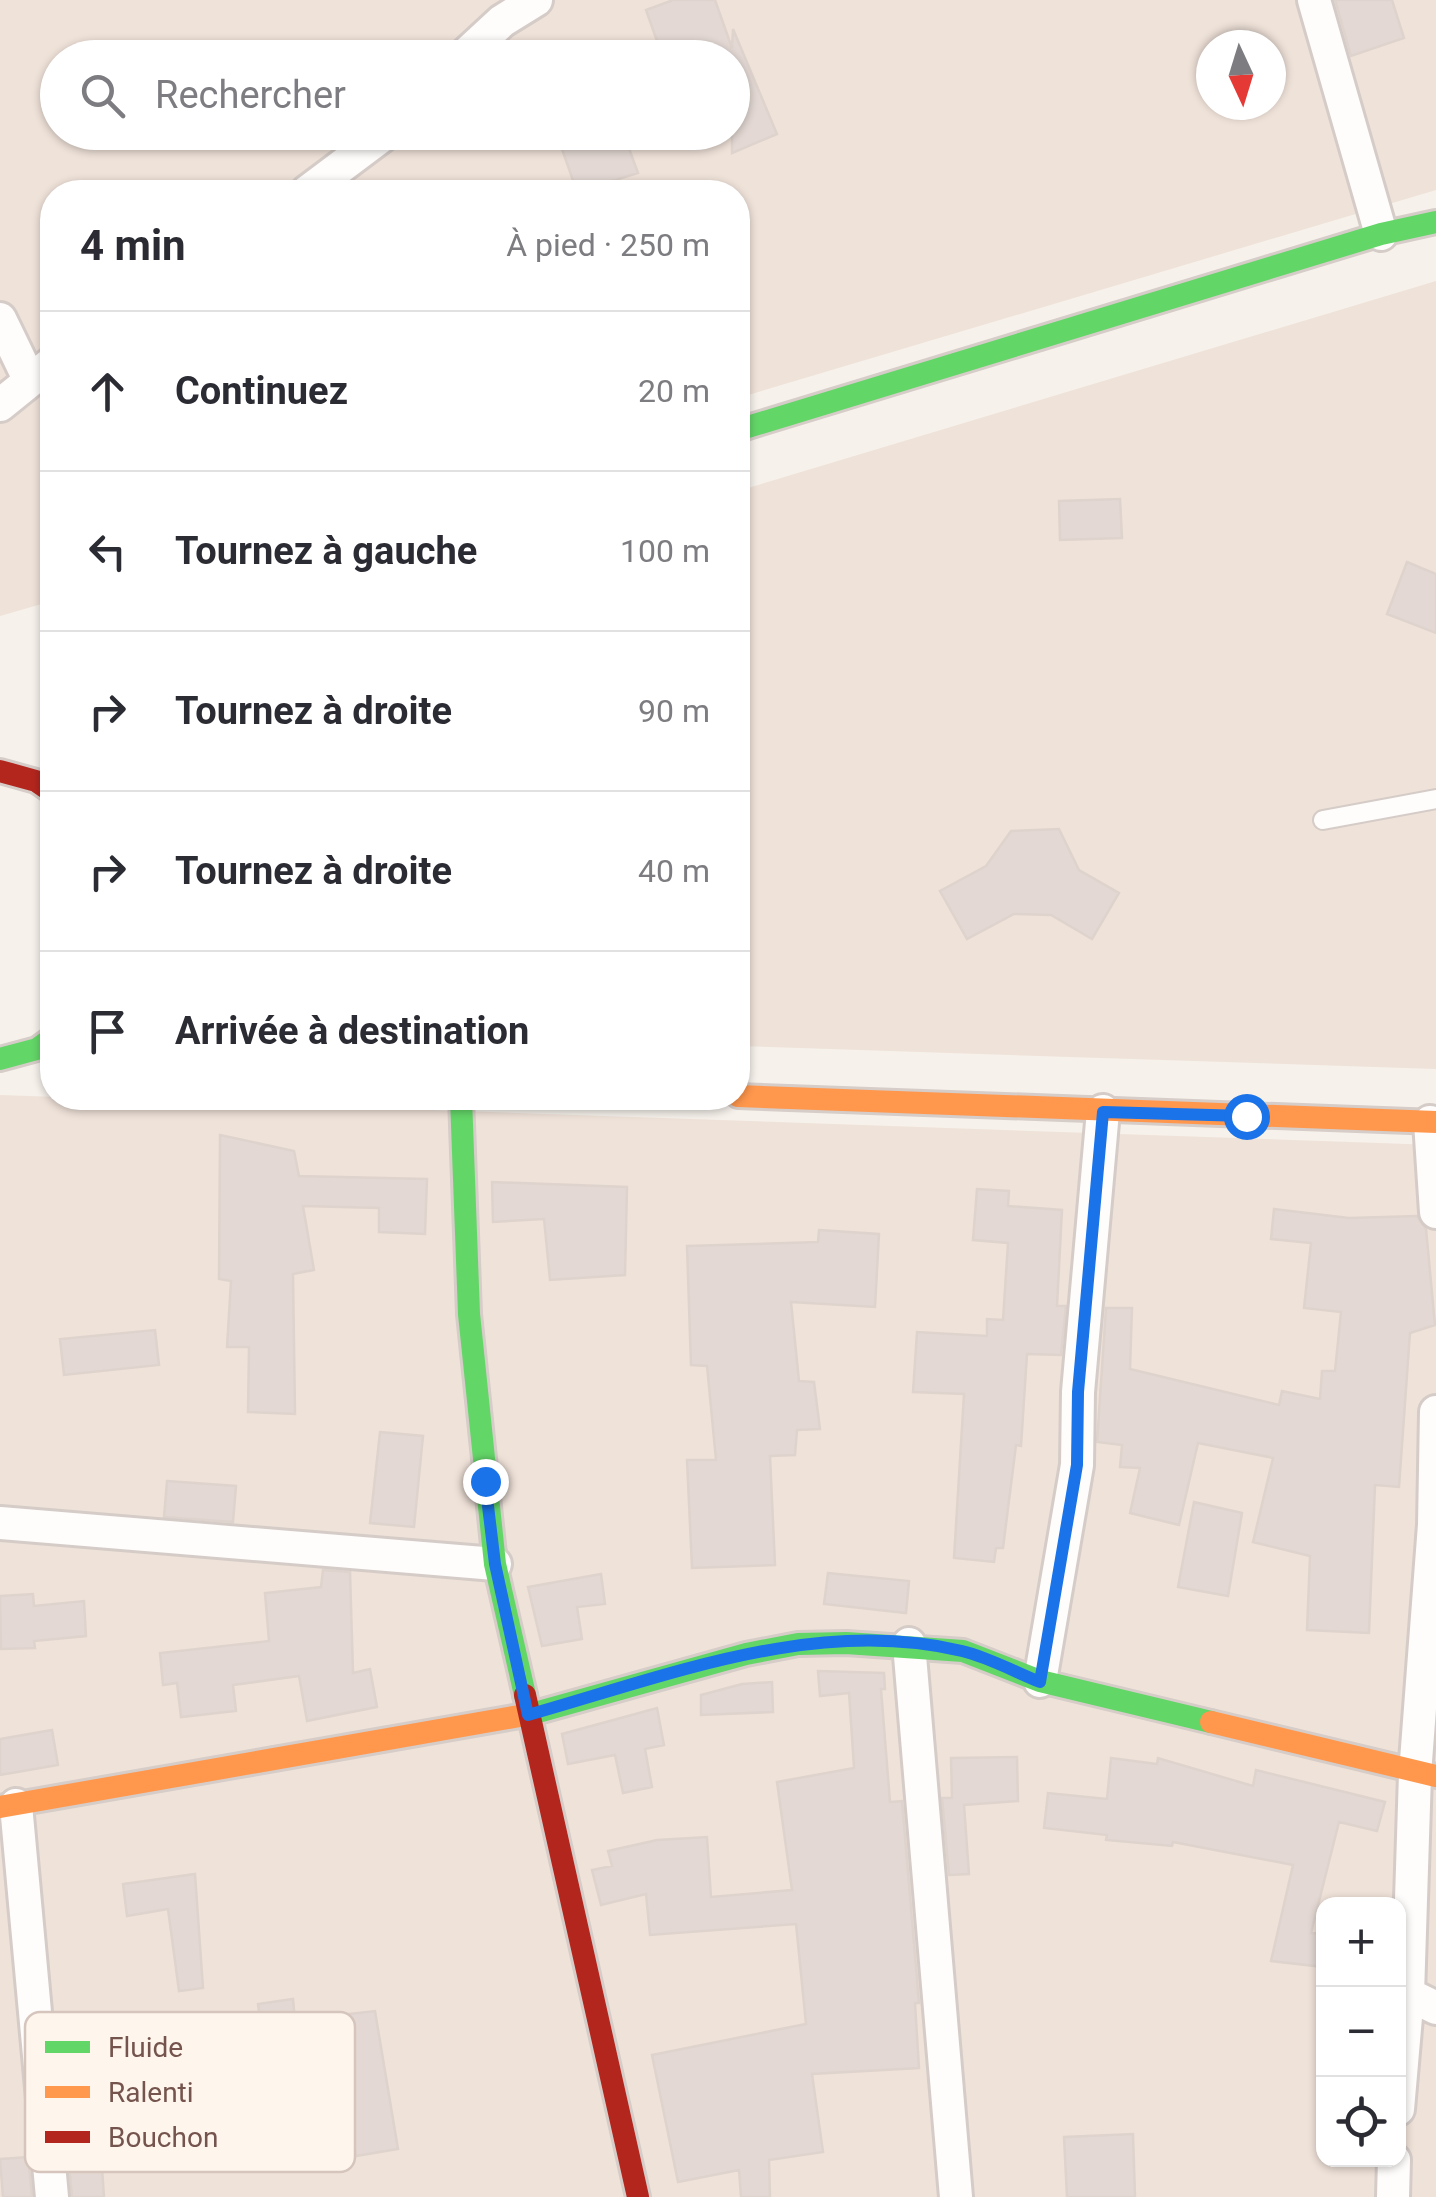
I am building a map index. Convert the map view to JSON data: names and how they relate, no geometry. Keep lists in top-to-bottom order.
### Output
{
  "legend": ["Fluide", "Ralenti", "Bouchon"],
  "north": "bottom",
  "page": {
    "search": "Rechercher",
    "heading": ["4 min", "À pied · 250 m"],
    "list": [
      ["Continuez", "20 m"],
      ["Tournez à gauche", "100 m"],
      ["Tournez à droite", "90 m"],
      ["Tournez à droite", "40 m"],
      "Arrivée à destination"
    ],
    "map_buttons": ["+", "−"]
  }
}
